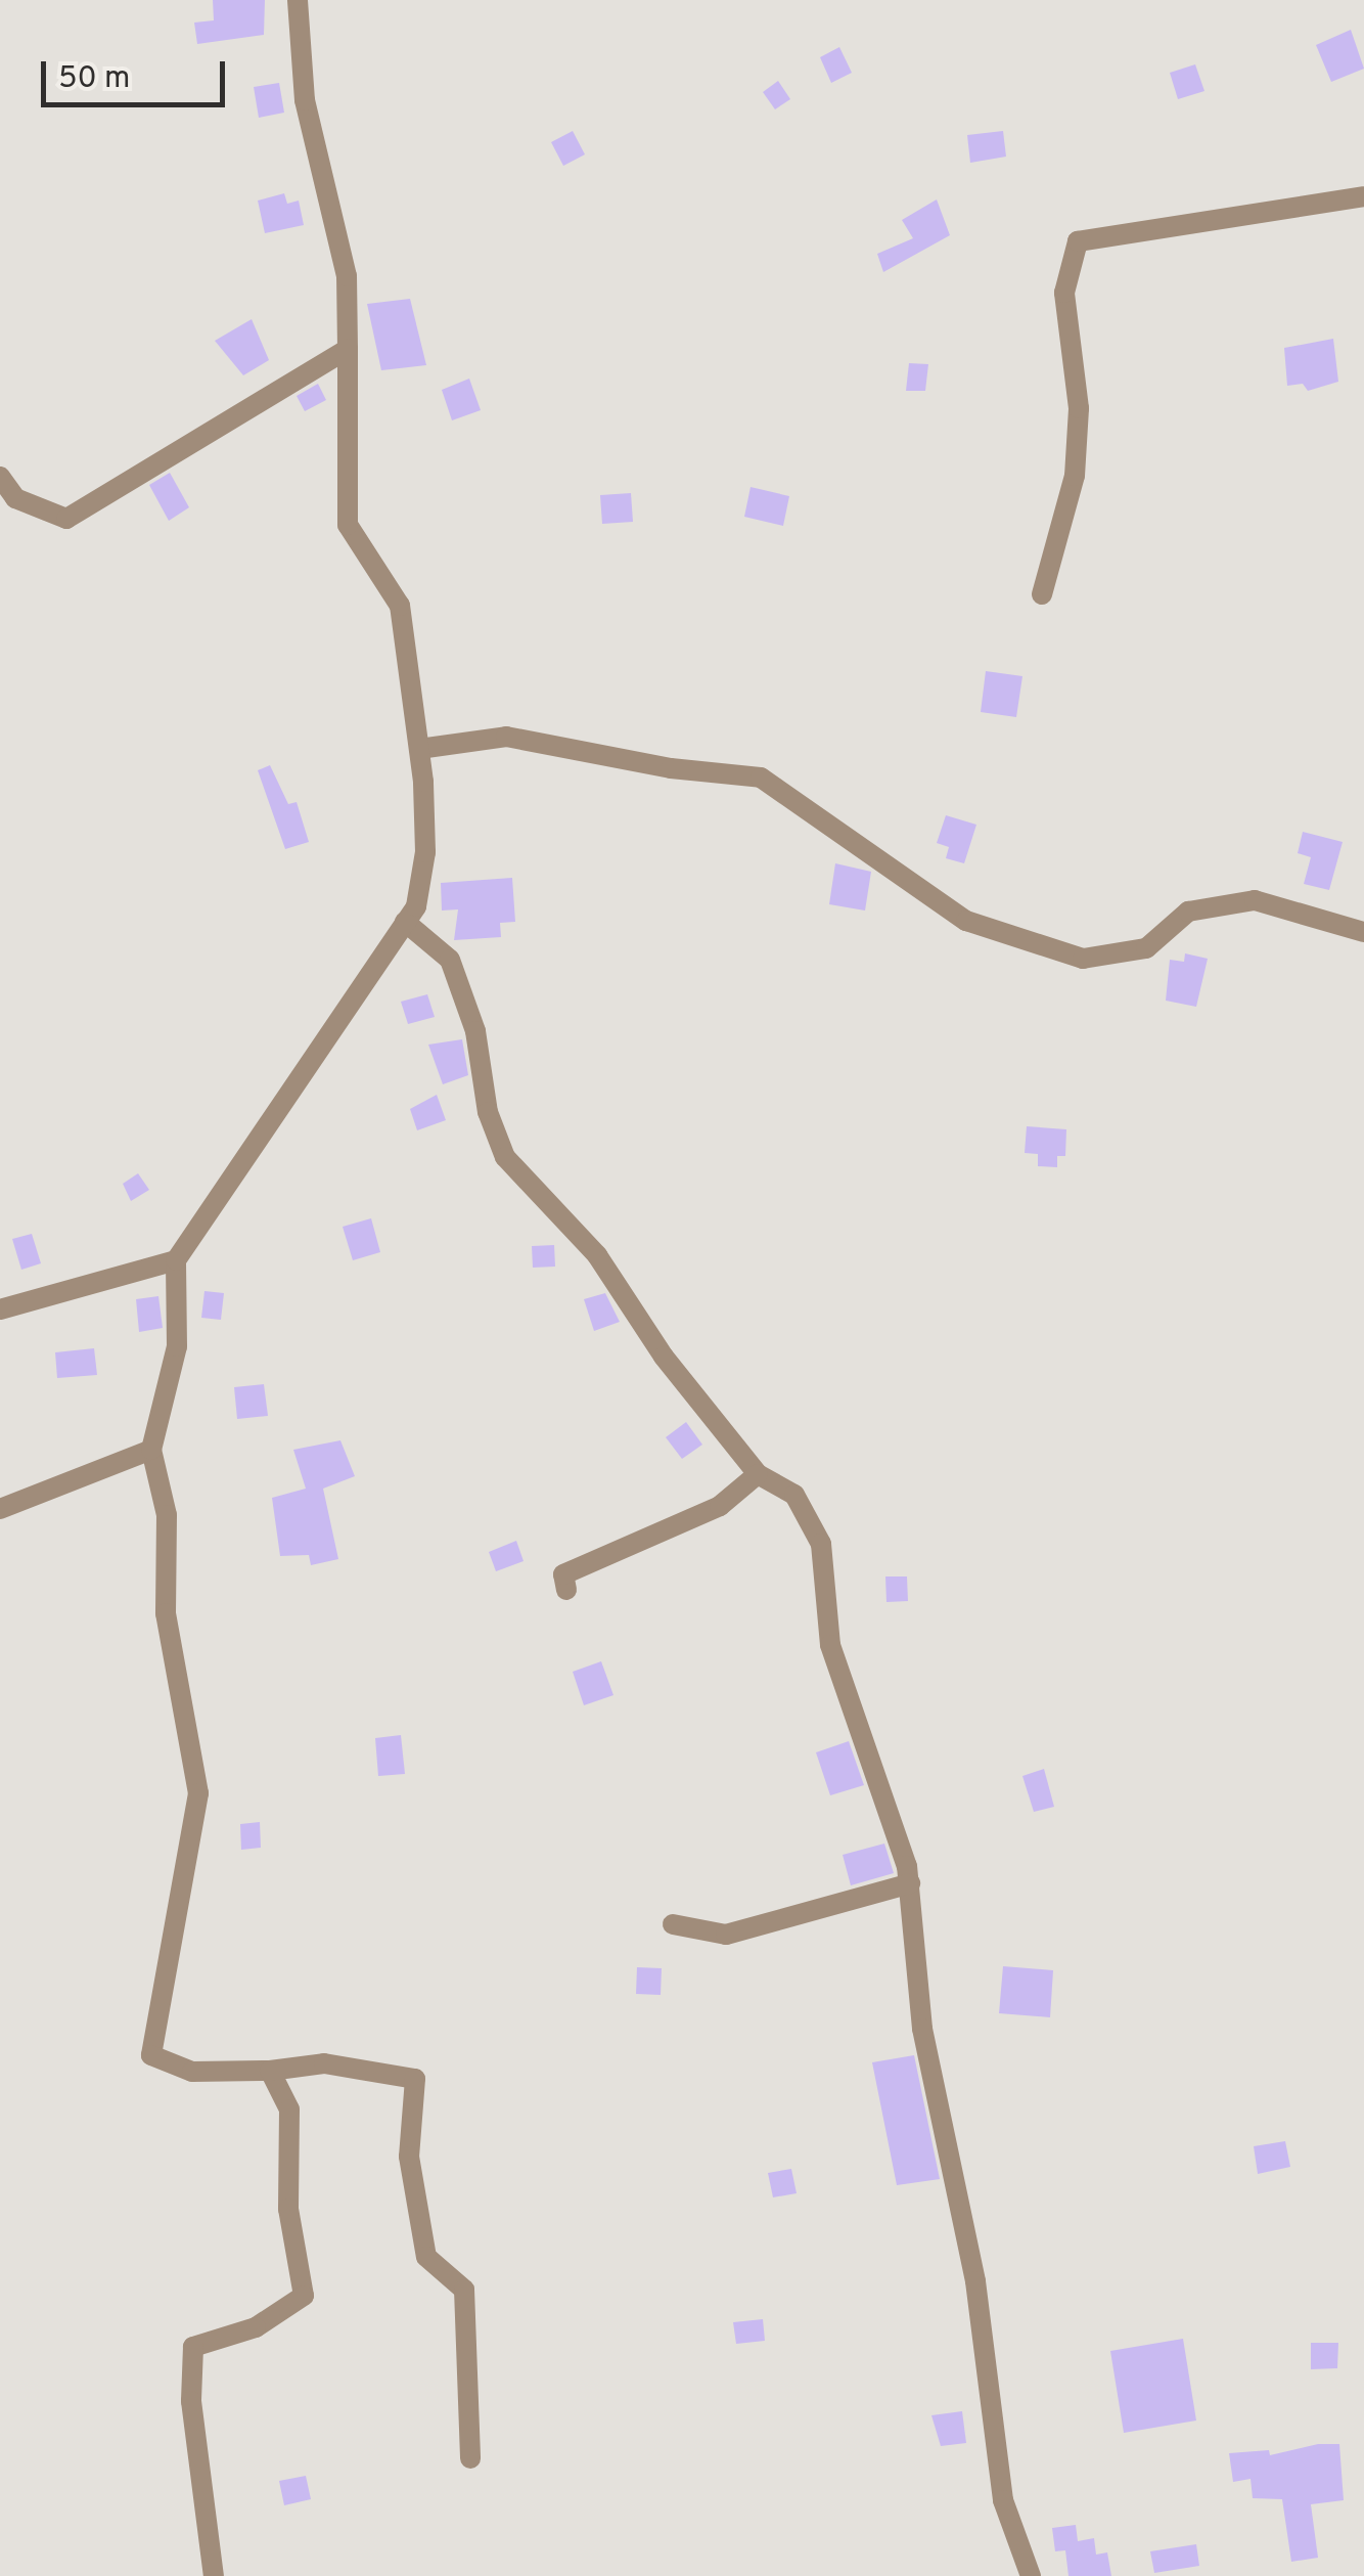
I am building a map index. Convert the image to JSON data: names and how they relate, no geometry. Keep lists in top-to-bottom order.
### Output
{
  "scale_bar": "50 m"
}
